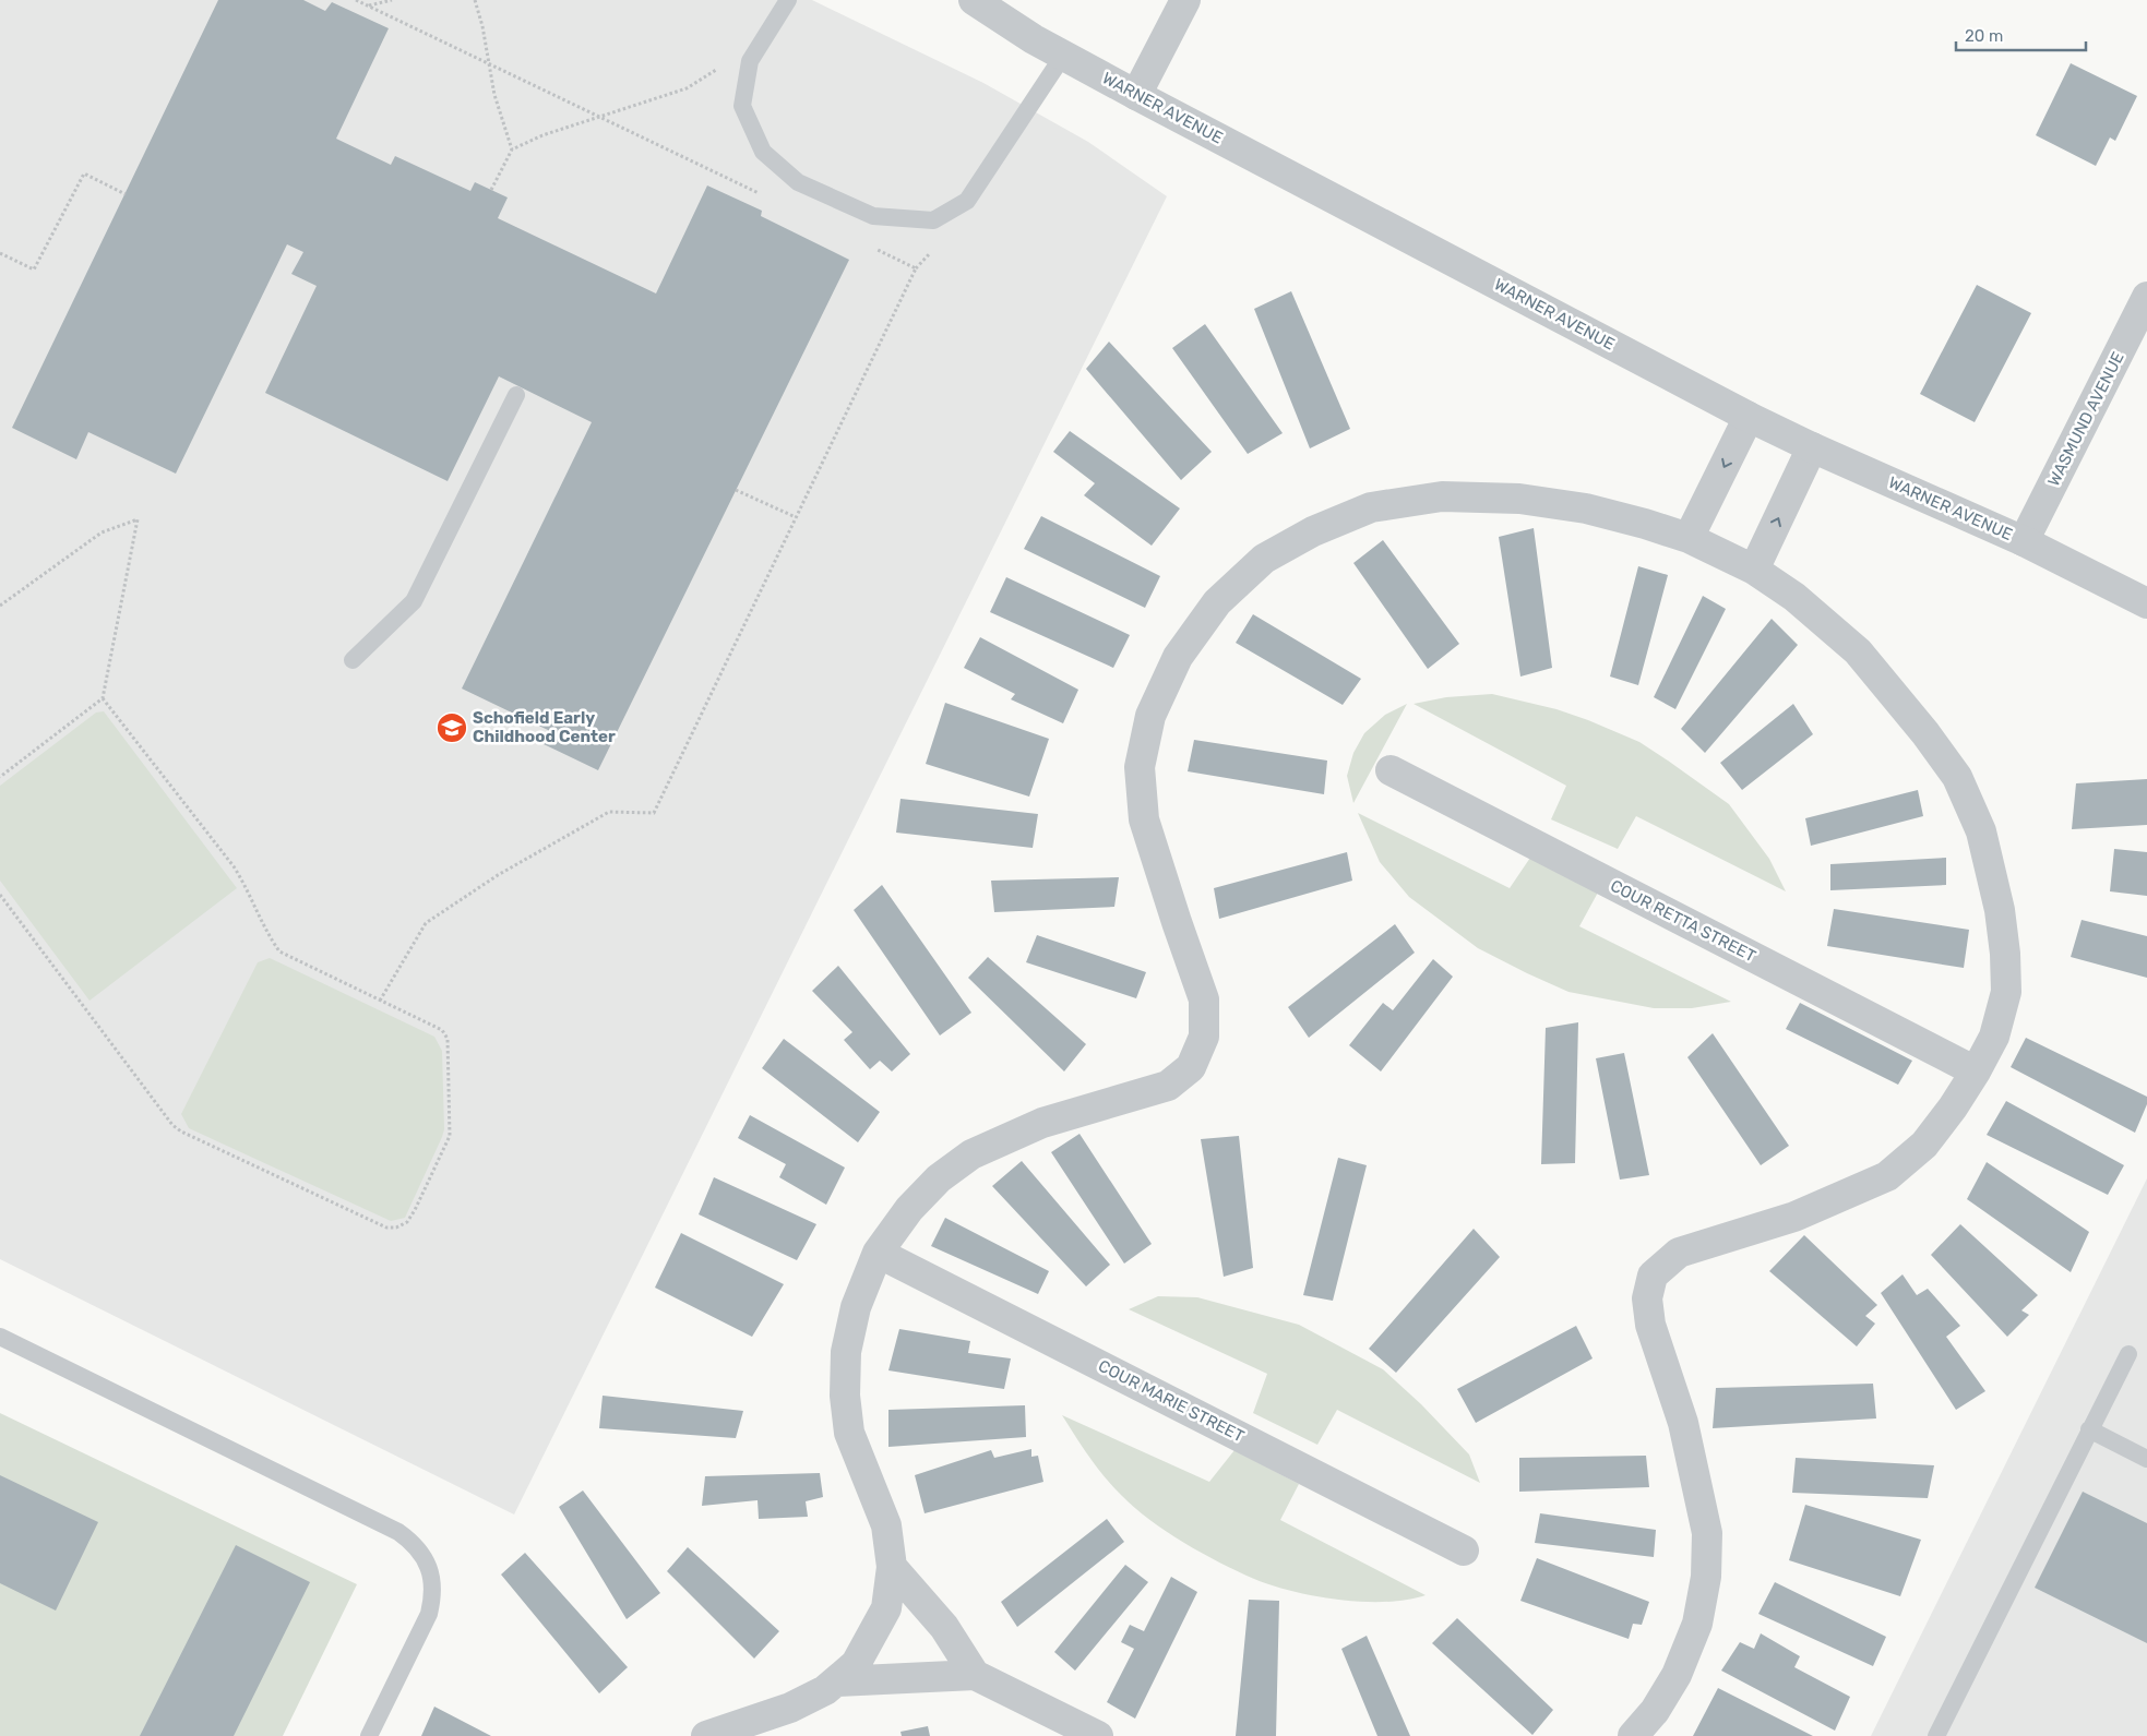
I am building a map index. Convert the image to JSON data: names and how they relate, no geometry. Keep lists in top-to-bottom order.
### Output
{
  "streets": {
    "street": [
      "WARNER AVENUE",
      "WASMUND AVENUE",
      "COUR RETTA STREET",
      "COUR MARIE STREET"
    ]
  },
  "crossings": [
    ["WARNER AVENUE", "WASMUND AVENUE"]
  ],
  "places": {
    "school or university": ["Schofield Early Childhood Center"]
  },
  "scale_bar": "20 m"
}
